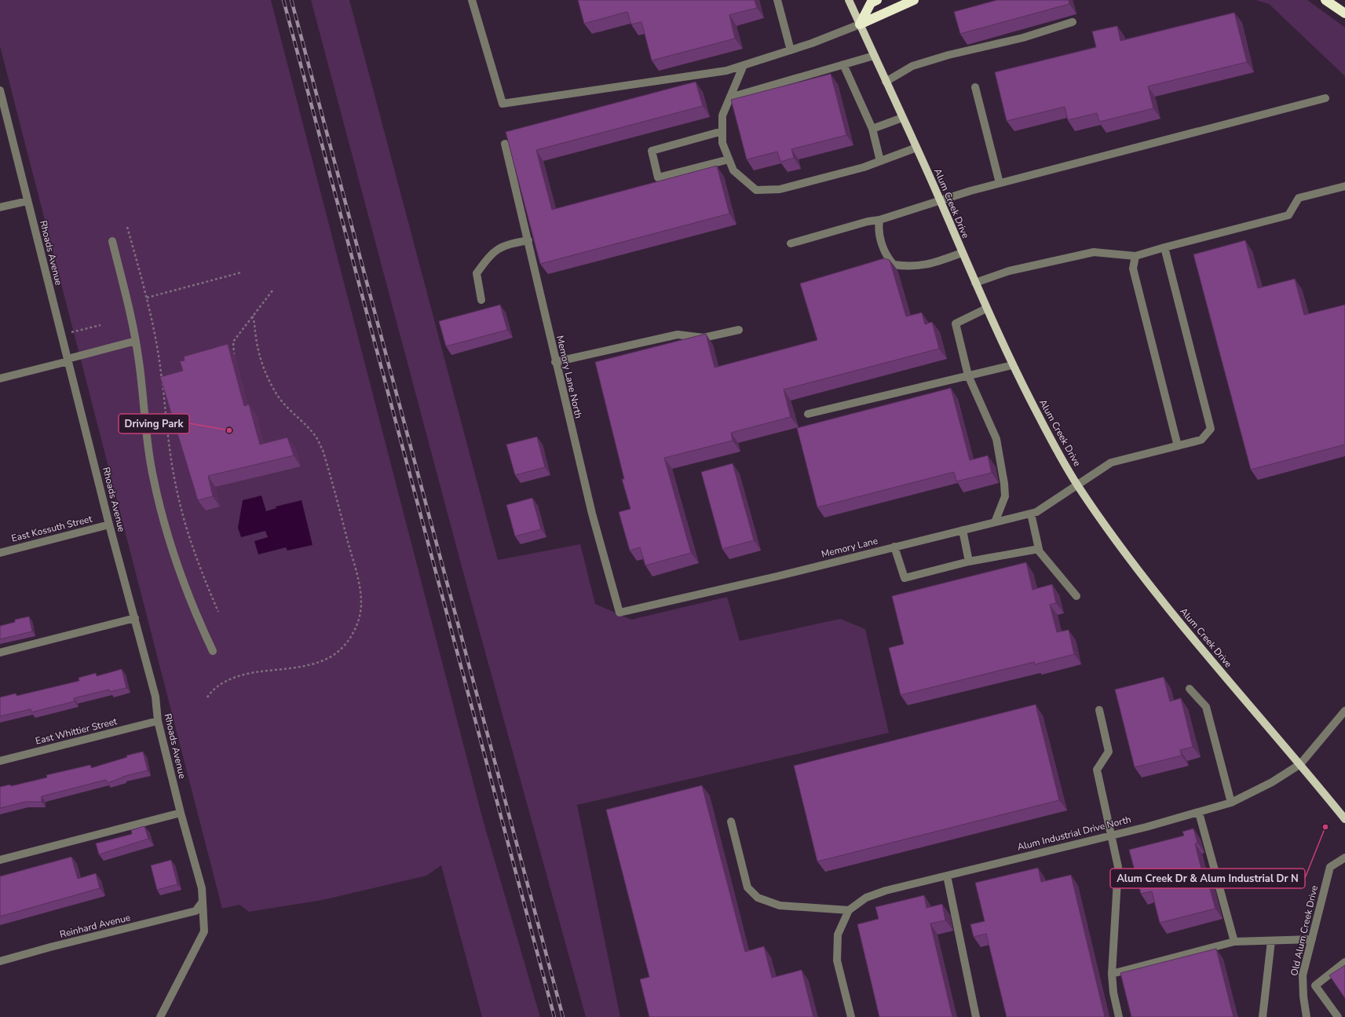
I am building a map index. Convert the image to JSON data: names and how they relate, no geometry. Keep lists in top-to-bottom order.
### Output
{
  "streets": {
    "main road": ["Alum Creek Drive"],
    "street": [
      "Rhoads Avenue",
      "Memory Lane North",
      "East Kossuth Street",
      "Memory Lane",
      "East Whittier Street",
      "Alum Industrial Drive North",
      "Reinhard Avenue",
      "Old Alum Creek Drive"
    ]
  },
  "crossings": [
    ["Alum Creek Drive", "Memory Lane"],
    ["Alum Creek Drive", "Alum Industrial Drive North"],
    ["Rhoads Avenue", "East Kossuth Street"],
    ["Rhoads Avenue", "East Whittier Street"],
    ["Rhoads Avenue", "Reinhard Avenue"],
    ["Memory Lane North", "Memory Lane"]
  ],
  "places": ["Driving Park", "Alum Creek Dr & Alum Industrial Dr N"]
}
